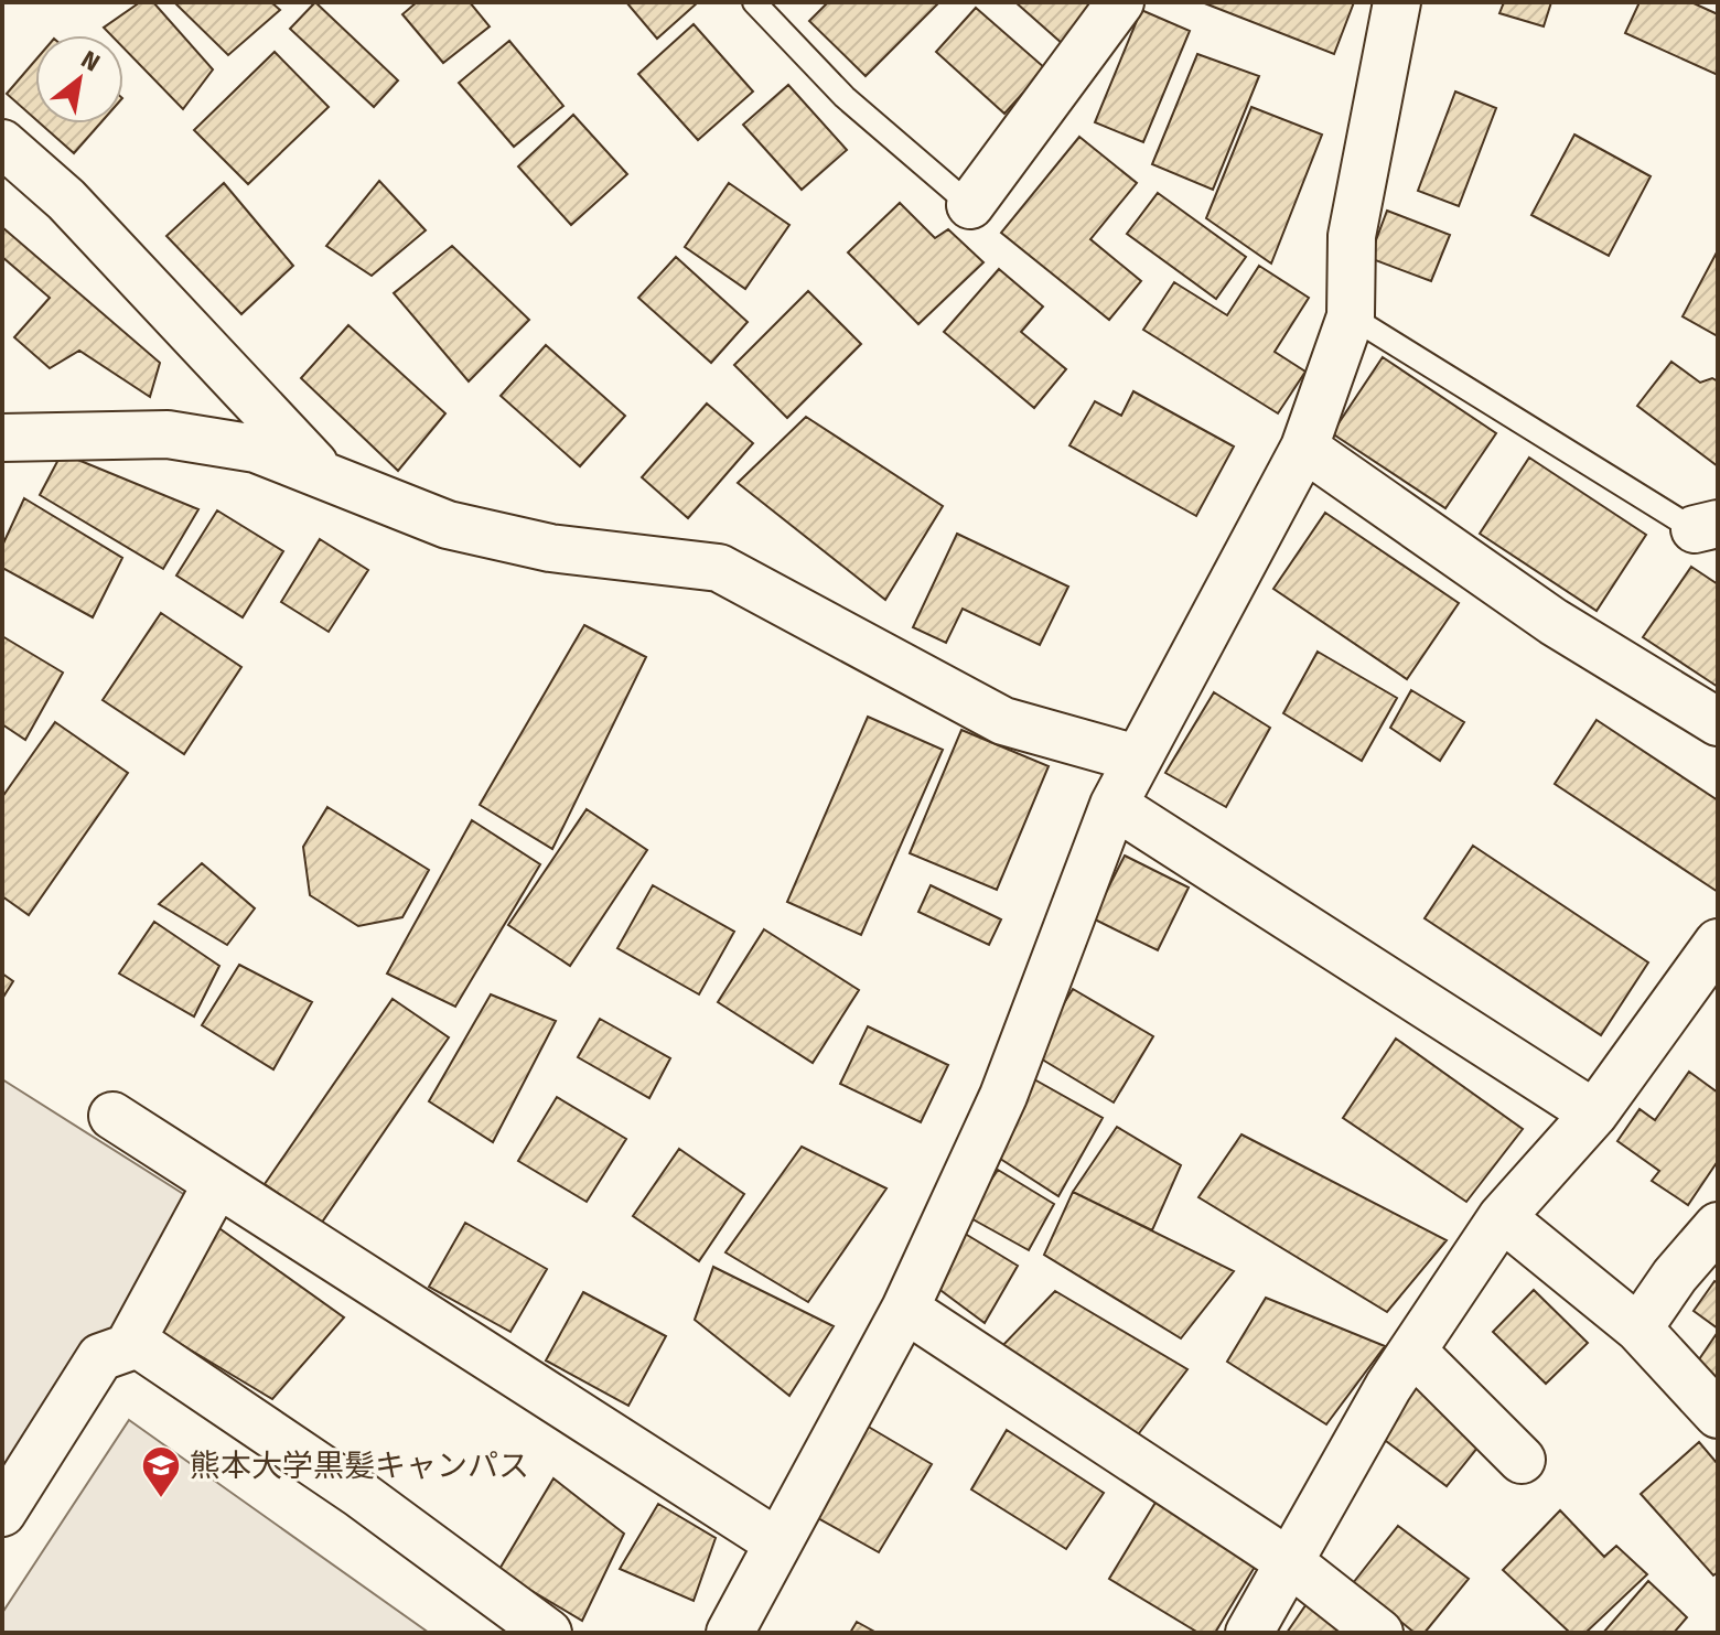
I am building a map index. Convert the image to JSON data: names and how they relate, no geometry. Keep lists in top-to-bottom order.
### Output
{
  "places": {
    "school or university": ["熊本大学黒髪キャンパス"]
  },
  "north": "top right"
}
